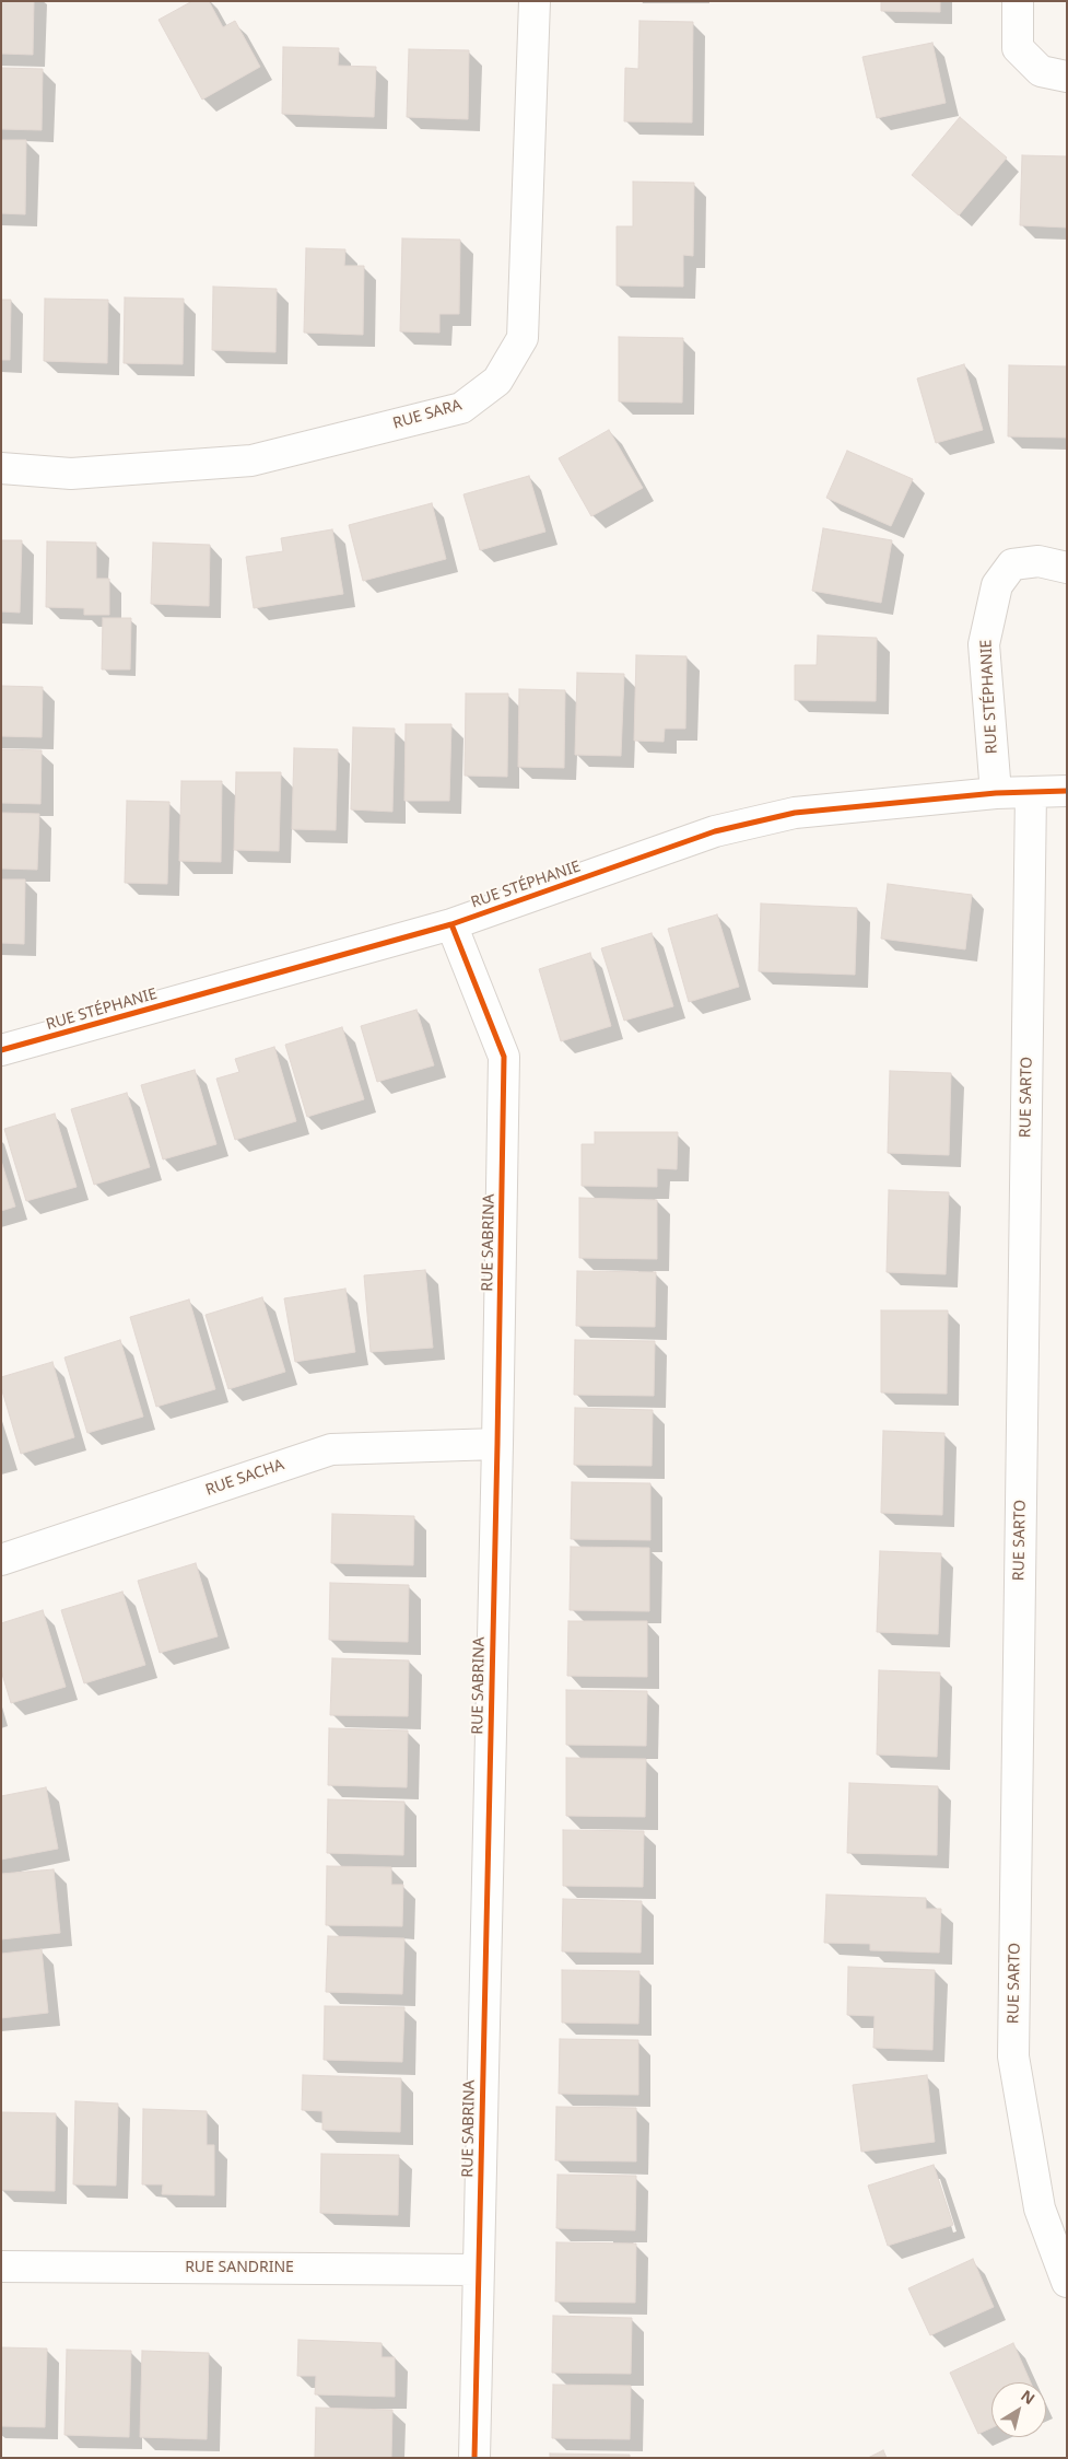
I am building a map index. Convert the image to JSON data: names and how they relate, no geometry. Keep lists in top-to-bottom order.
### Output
{
  "streets": {
    "street": [
      "RUE SARA",
      "RUE STÉPHANIE",
      "RUE SARTO",
      "RUE SABRINA",
      "RUE SACHA",
      "RUE SANDRINE"
    ]
  },
  "crossings": [
    ["RUE STÉPHANIE", "RUE SARTO"],
    ["RUE STÉPHANIE", "RUE SABRINA"],
    ["RUE SABRINA", "RUE SACHA"],
    ["RUE SABRINA", "RUE SANDRINE"]
  ],
  "north": "top right"
}
